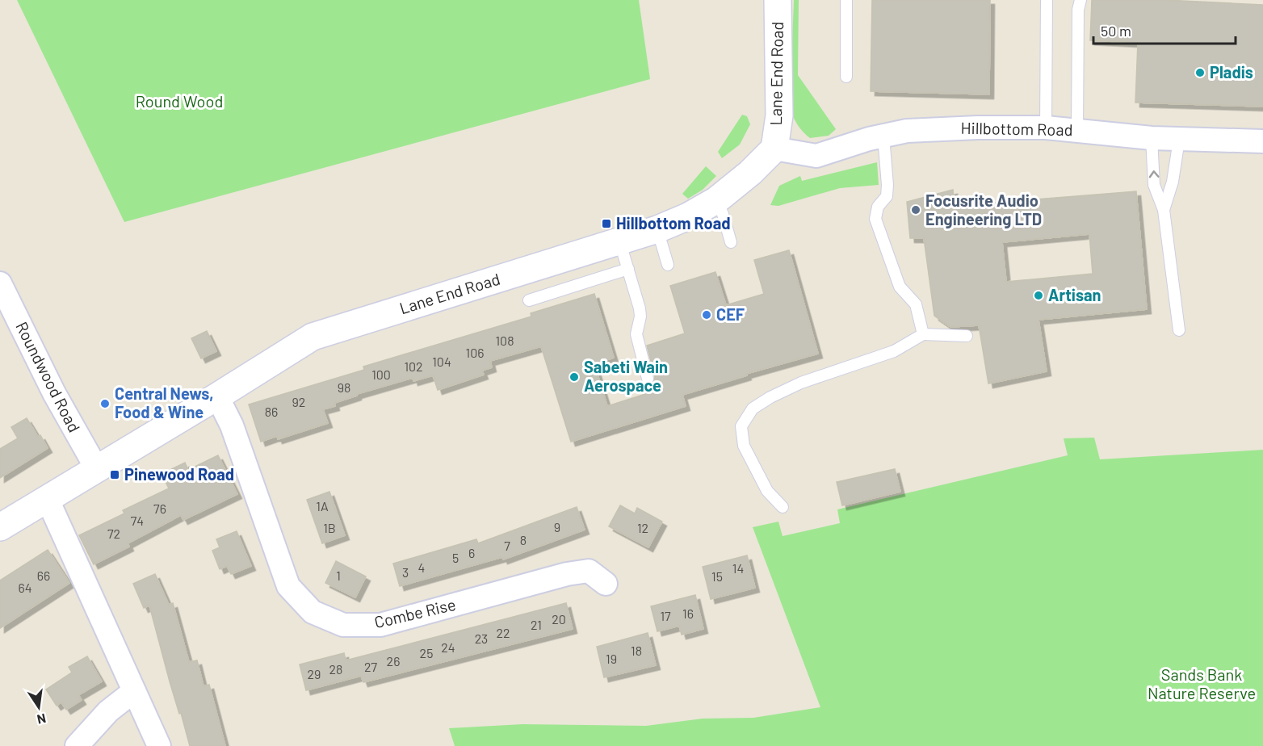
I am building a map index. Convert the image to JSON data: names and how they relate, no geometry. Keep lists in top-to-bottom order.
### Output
{
  "streets": {
    "street": [
      "Lane End Road",
      "Hillbottom Road",
      "Roundwood Road",
      "Combe Rise"
    ]
  },
  "crossings": [
    ["Lane End Road", "Hillbottom Road"],
    ["Lane End Road", "Roundwood Road"],
    ["Lane End Road", "Combe Rise"]
  ],
  "parks": ["Round Wood", "Sands Bank Nature Reserve"],
  "places": {
    "other": [
      "Pladis",
      "Focusrite Audio Engineering LTD",
      "Artisan",
      "CEF",
      "Sabeti Wain Aerospace",
      "Central News, Food & Wine"
    ],
    "transit": ["Hillbottom Road", "Pinewood Road"]
  },
  "house_numbers": [
    "108",
    "106",
    "104",
    "102",
    "100",
    "98",
    "92",
    "86",
    "1A",
    "76",
    "74",
    "9",
    "1B",
    "12",
    "72",
    "8",
    "7",
    "6",
    "5",
    "4",
    "14",
    "3",
    "66",
    "1",
    "15",
    "64",
    "16",
    "17",
    "20",
    "21",
    "22",
    "23",
    "24",
    "18",
    "25",
    "19",
    "26",
    "27",
    "28",
    "29"
  ],
  "scale_bar": "50 m",
  "north": "bottom"
}
